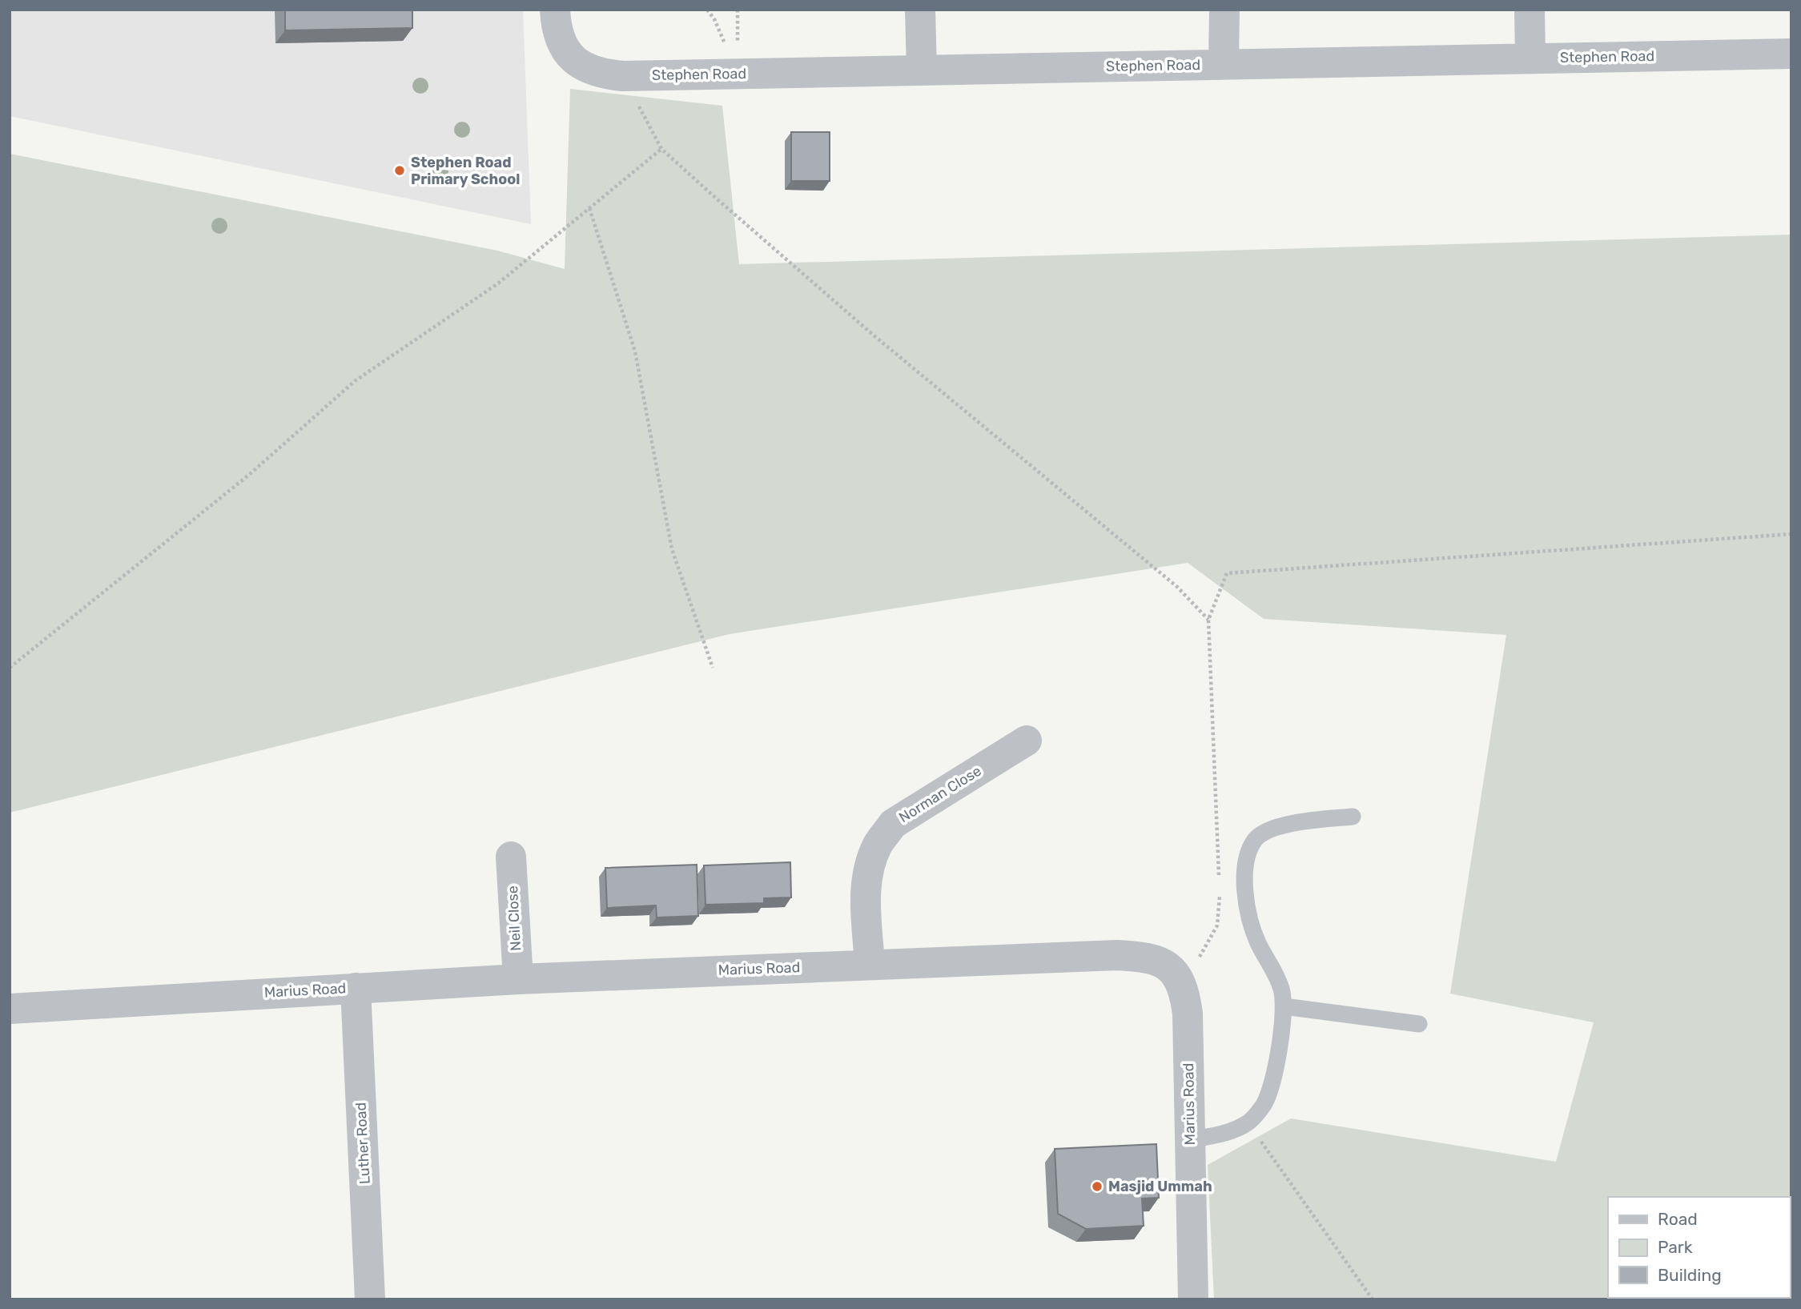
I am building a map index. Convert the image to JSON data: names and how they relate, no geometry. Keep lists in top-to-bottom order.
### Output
{
  "streets": {
    "street": [
      "Stephen Road",
      "Norman Close",
      "Neil Close",
      "Marius Road",
      "Luther Road"
    ]
  },
  "crossings": [
    ["Norman Close", "Marius Road"],
    ["Neil Close", "Marius Road"],
    ["Marius Road", "Luther Road"]
  ],
  "places": ["Stephen Road Primary School", "Masjid Ummah"],
  "legend": ["Road", "Park", "Building"]
}
